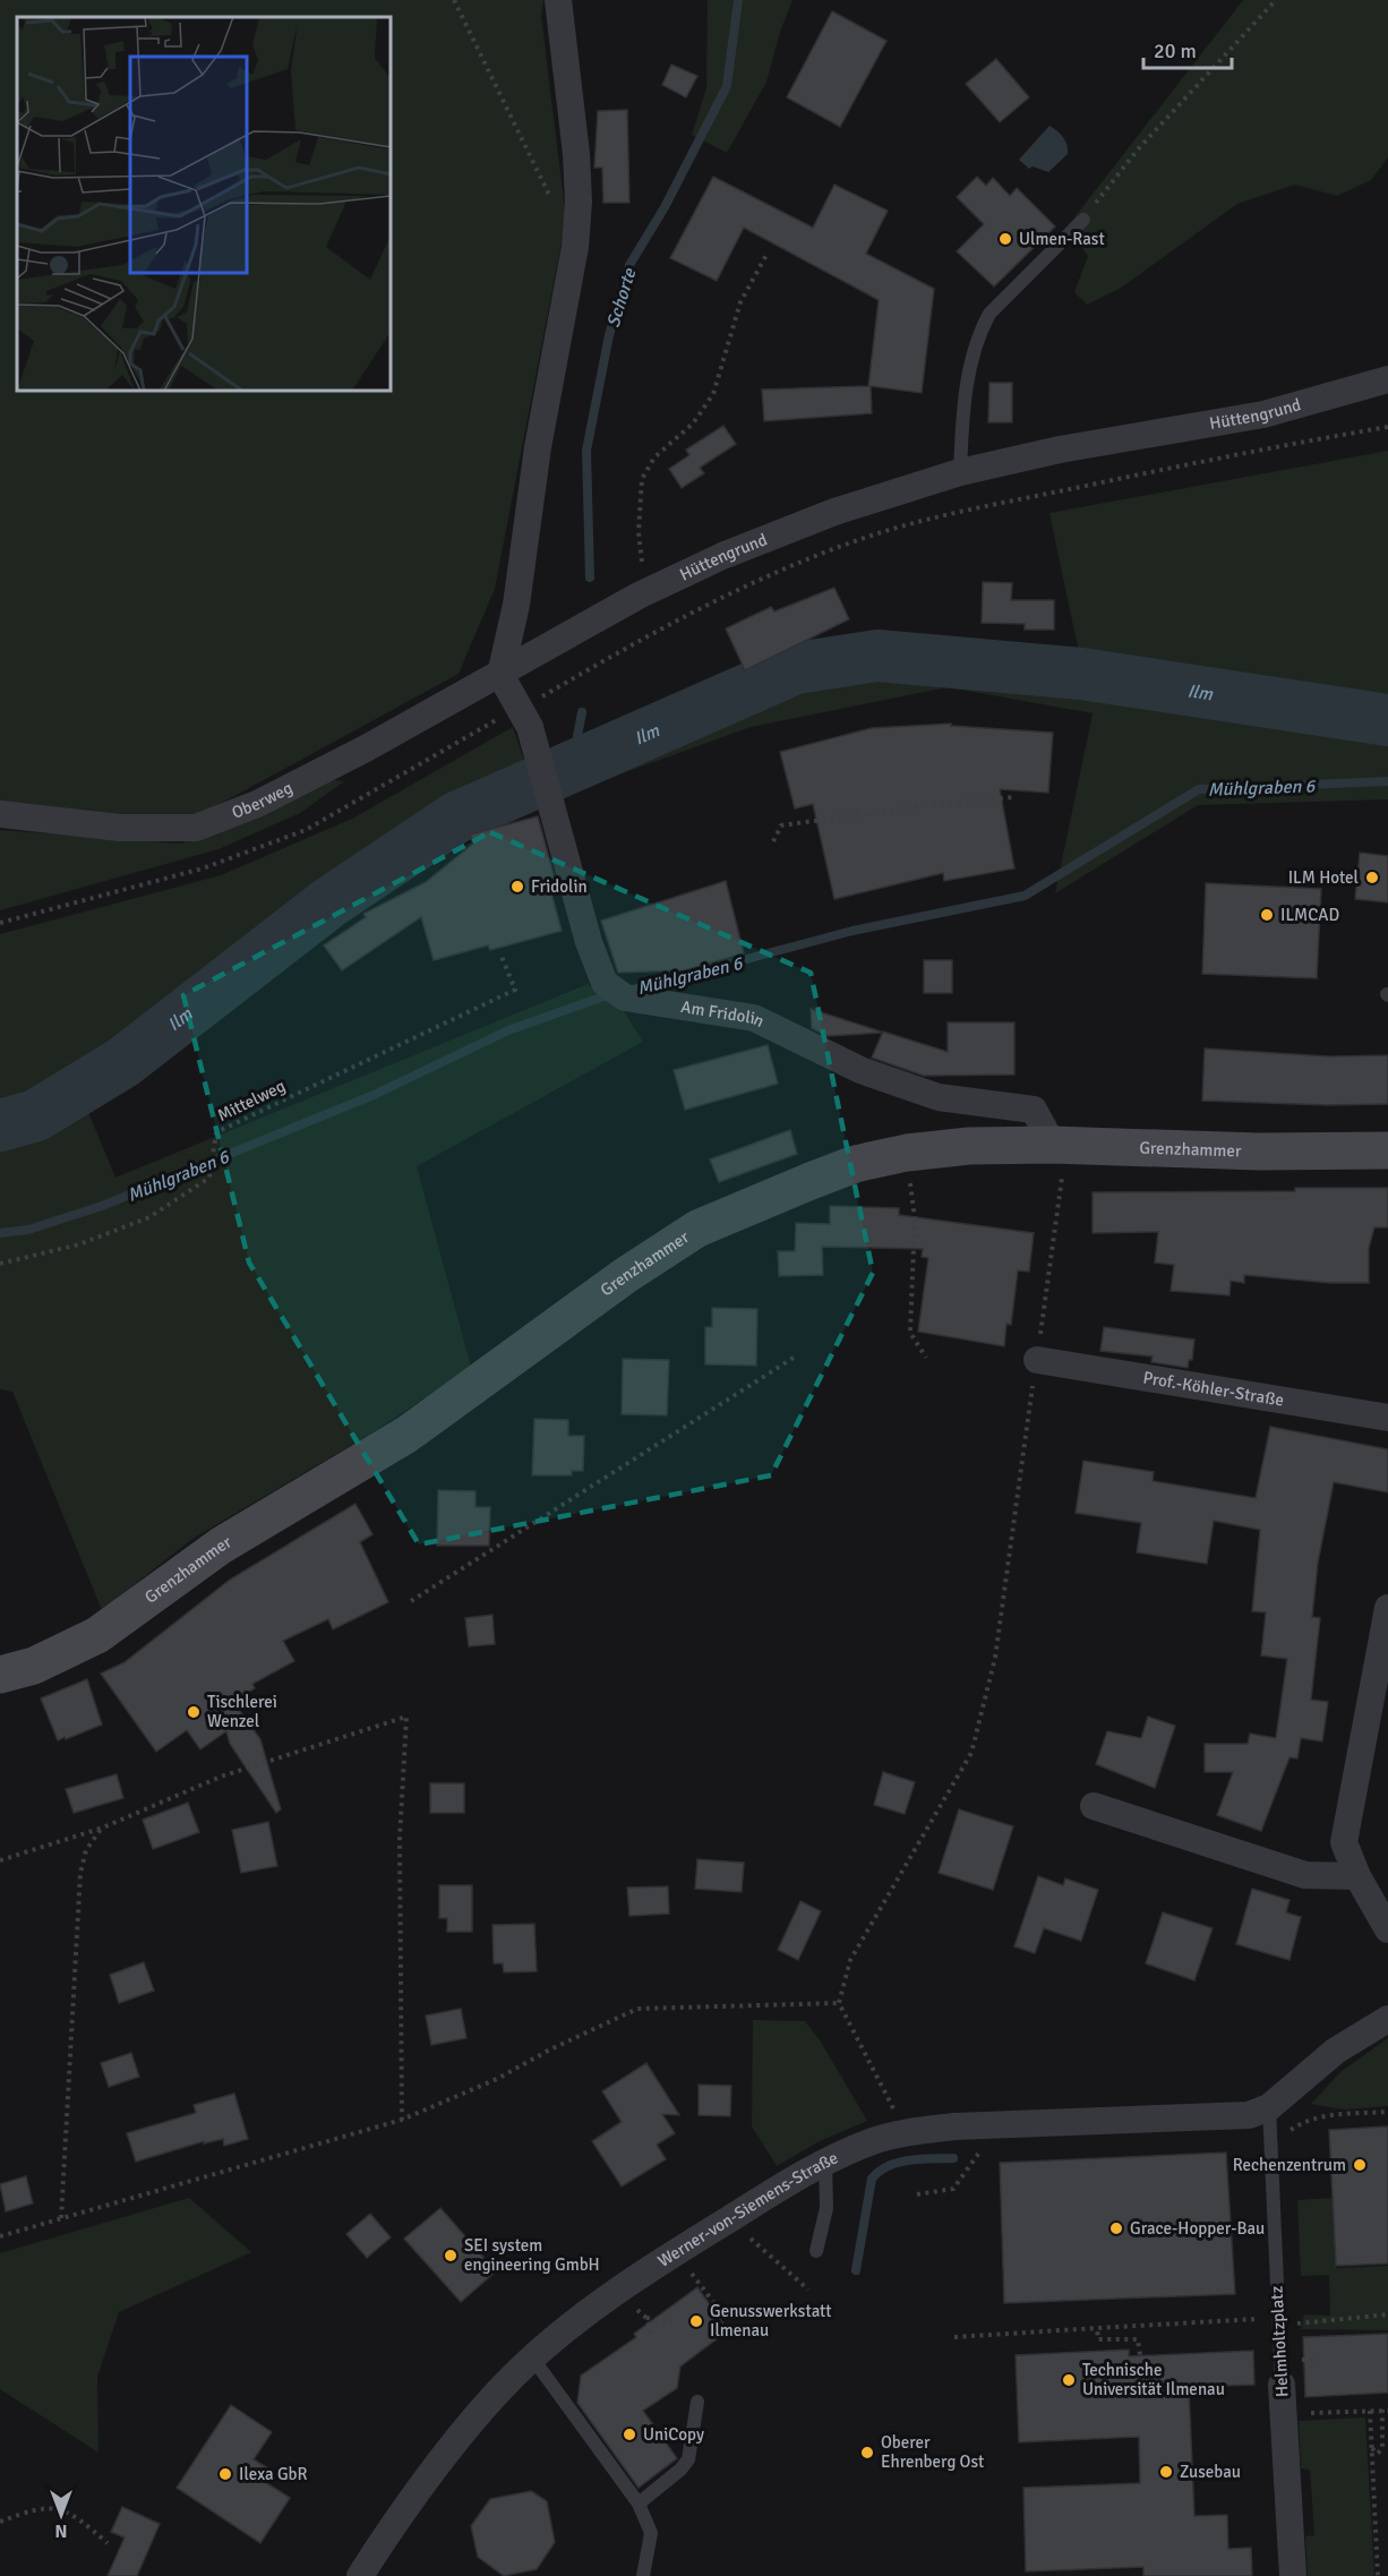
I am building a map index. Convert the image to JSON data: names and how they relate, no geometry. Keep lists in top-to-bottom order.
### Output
{
  "streets": {
    "main road": ["Grenzhammer"],
    "street": [
      "Hüttengrund",
      "Oberweg",
      "Am Fridolin",
      "Prof.-Köhler-Straße",
      "Werner-von-Siemens-Straße",
      "Helmholtzplatz"
    ],
    "path": ["Mittelweg"]
  },
  "crossings": [
    ["Hüttengrund", "Oberweg"],
    ["Hüttengrund", "Am Fridolin"],
    ["Oberweg", "Am Fridolin"],
    ["Am Fridolin", "Grenzhammer"],
    ["Werner-von-Siemens-Straße", "Helmholtzplatz"]
  ],
  "water": ["Schorte", "Ilm", "Mühlgraben 6"],
  "places": [
    "Ulmen-Rast",
    "ILM Hotel",
    "Fridolin",
    "ILMCAD",
    "Tischlerei Wenzel",
    "Rechenzentrum",
    "Grace-Hopper-Bau",
    "SEI system engineering GmbH",
    "Genusswerkstatt Ilmenau",
    "Technische Universität Ilmenau",
    "UniCopy",
    "Oberer Ehrenberg Ost",
    "Zusebau",
    "Ilexa GbR"
  ],
  "scale_bar": "20 m",
  "north": "bottom"
}
